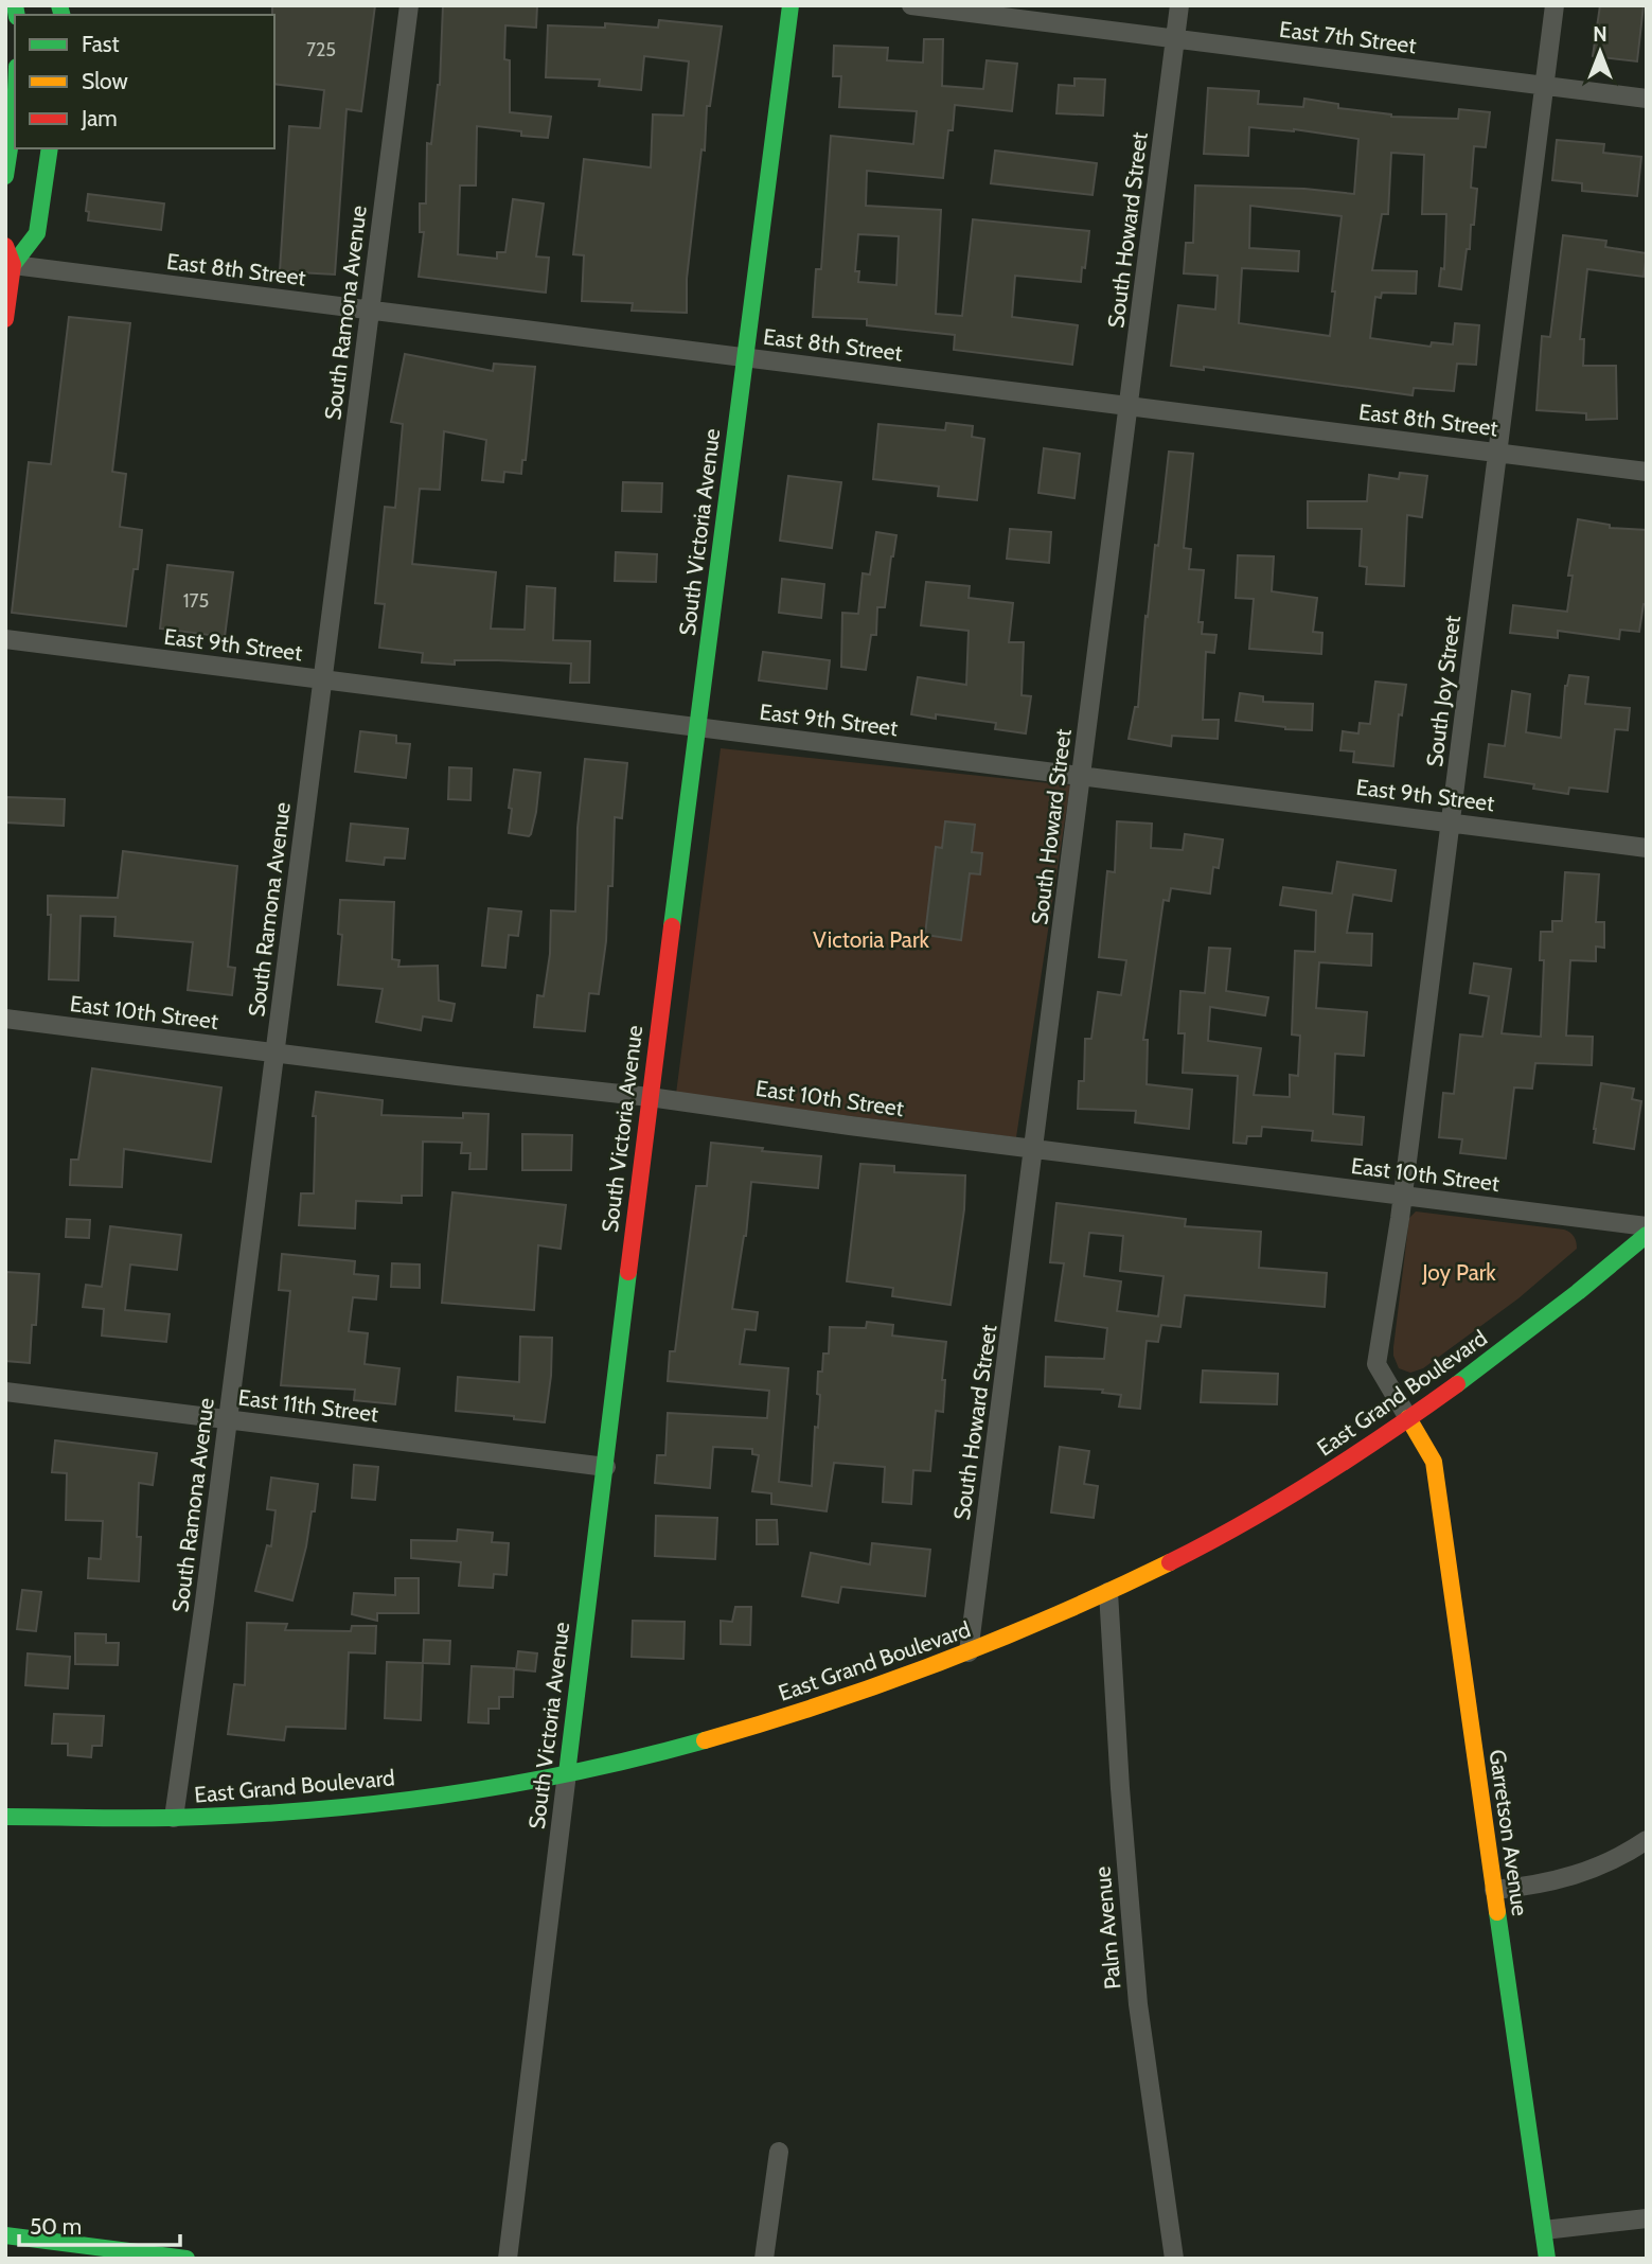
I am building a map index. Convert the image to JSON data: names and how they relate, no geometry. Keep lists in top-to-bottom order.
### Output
{
  "streets": {
    "street": [
      "East 7th Street",
      "South Howard Street",
      "East 8th Street",
      "South Ramona Avenue",
      "South Victoria Avenue",
      "East 9th Street",
      "South Joy Street",
      "East 10th Street",
      "East Grand Boulevard",
      "East 11th Street",
      "Garretson Avenue",
      "Palm Avenue"
    ]
  },
  "crossings": [
    ["East 7th Street", "South Howard Street"],
    ["East 7th Street", "South Joy Street"],
    ["South Howard Street", "East 8th Street"],
    ["South Howard Street", "East 9th Street"],
    ["South Howard Street", "East 10th Street"],
    ["South Howard Street", "East Grand Boulevard"],
    ["East 8th Street", "South Ramona Avenue"],
    ["East 8th Street", "South Victoria Avenue"],
    ["East 8th Street", "South Joy Street"],
    ["South Ramona Avenue", "East 9th Street"],
    ["South Ramona Avenue", "East 10th Street"],
    ["South Ramona Avenue", "East Grand Boulevard"],
    ["South Ramona Avenue", "East 11th Street"],
    ["South Victoria Avenue", "East 9th Street"],
    ["South Victoria Avenue", "East 10th Street"],
    ["South Victoria Avenue", "East Grand Boulevard"],
    ["South Victoria Avenue", "East 11th Street"],
    ["East 9th Street", "South Joy Street"],
    ["South Joy Street", "East 10th Street"],
    ["South Joy Street", "East Grand Boulevard"],
    ["South Joy Street", "Garretson Avenue"],
    ["East Grand Boulevard", "Garretson Avenue"],
    ["East Grand Boulevard", "Palm Avenue"]
  ],
  "parks": ["Victoria Park", "Joy Park"],
  "house_numbers": ["725", "175"],
  "legend": ["Fast", "Slow", "Jam"],
  "scale_bar": "50 m",
  "north": "top"
}
